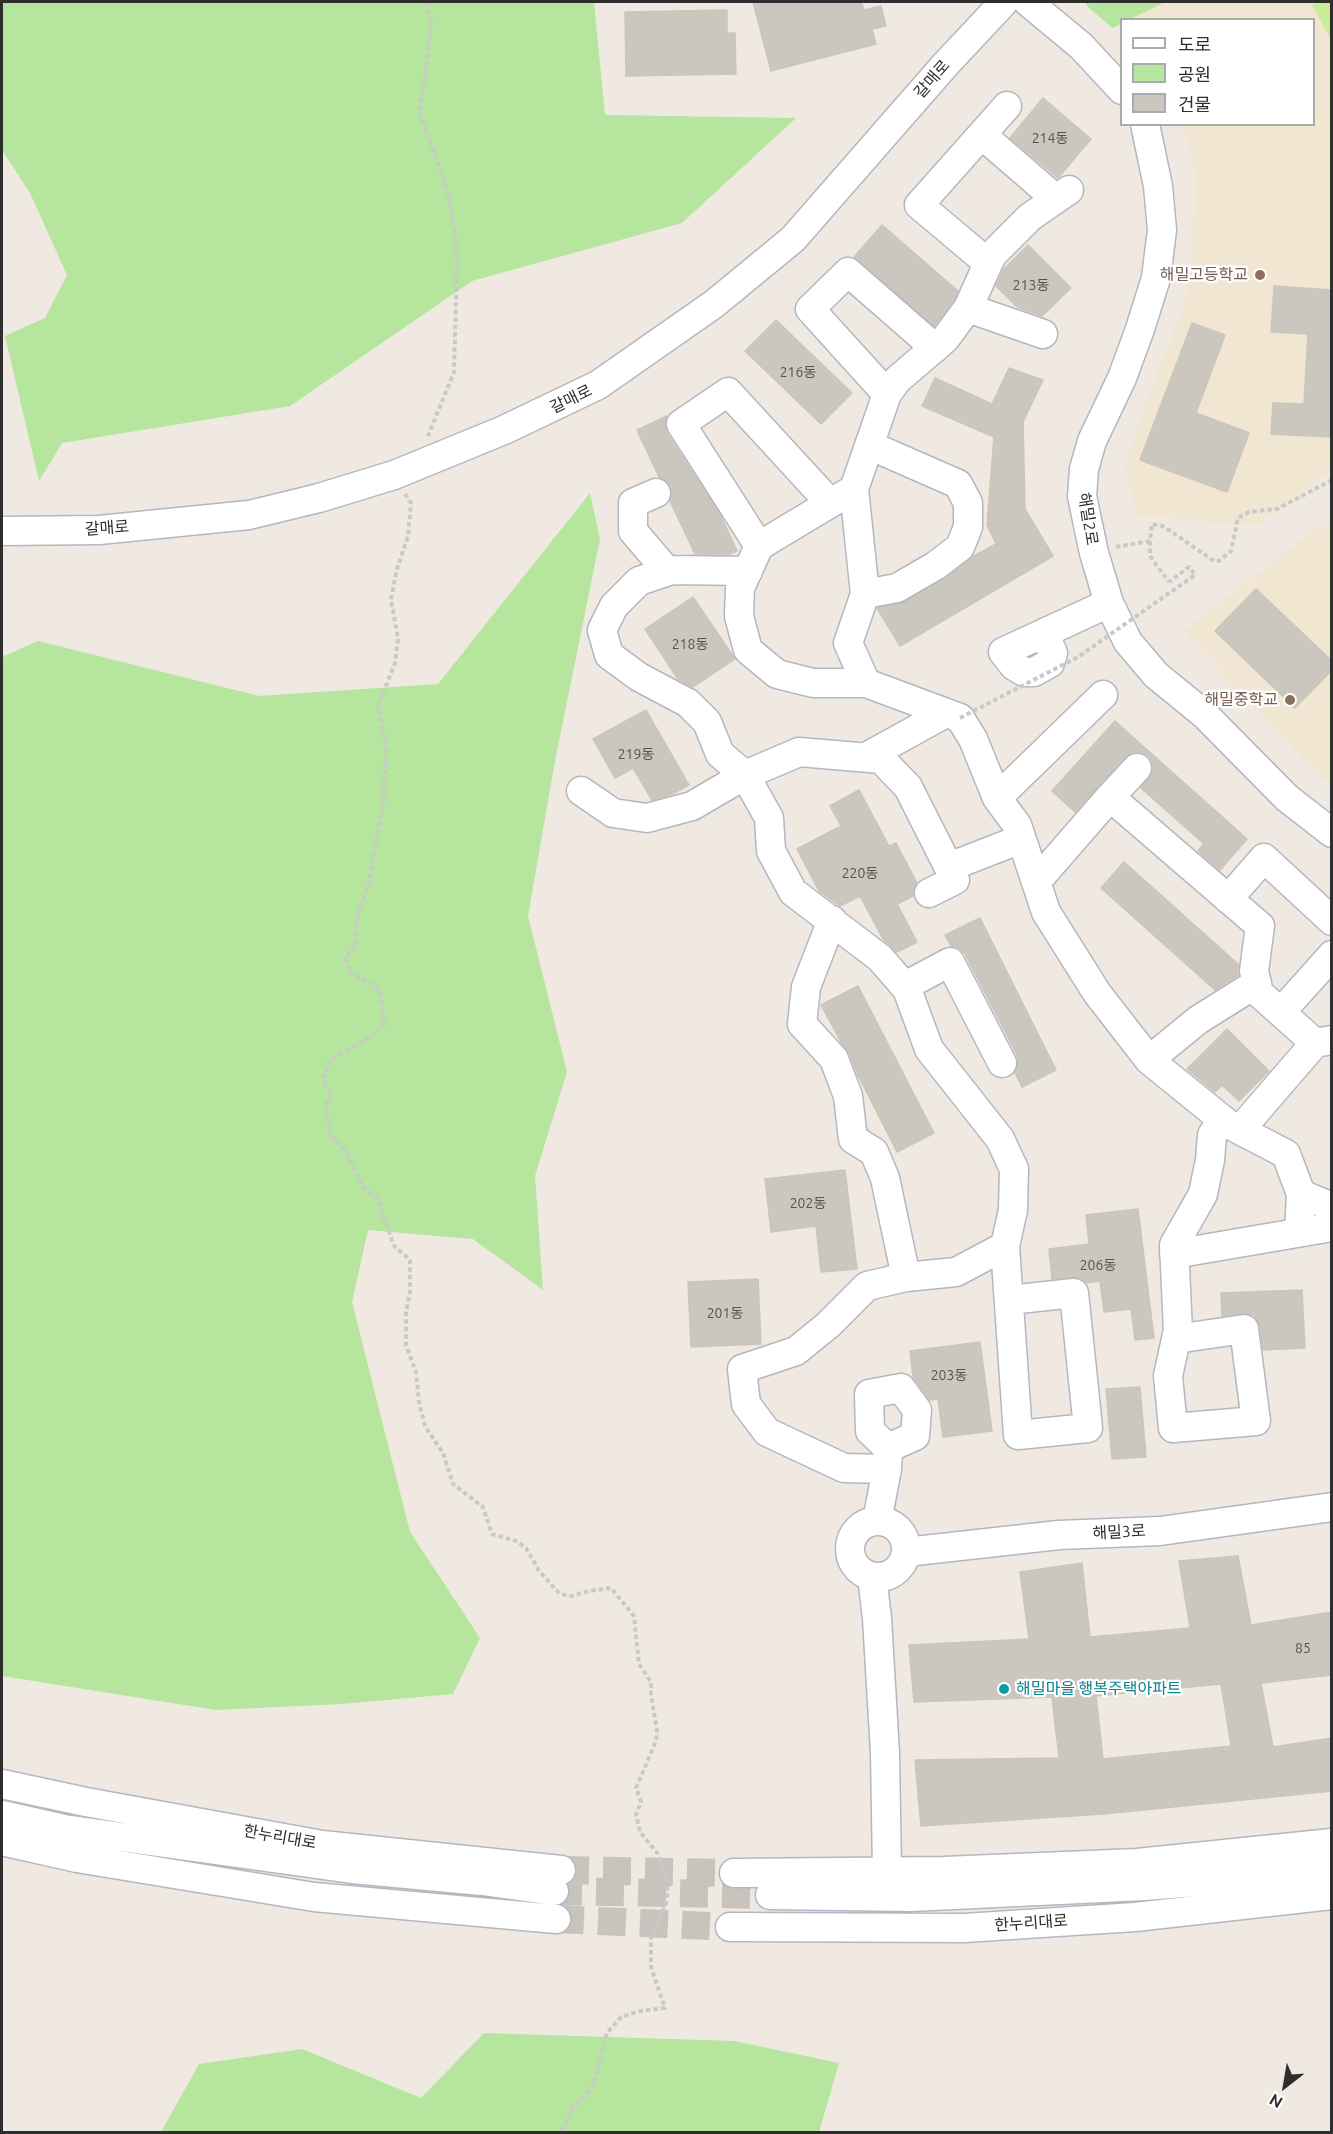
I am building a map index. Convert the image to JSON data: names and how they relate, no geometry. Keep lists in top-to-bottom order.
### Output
{
  "streets": {
    "street": [
      "갈매로",
      "해밀2로",
      "해밀3로",
      "한누리대로"
    ]
  },
  "places": ["해밀고등학교", "해밀중학교", "해밀마을 행복주택아파트"],
  "house_numbers": [
    "214동",
    "213동",
    "216동",
    "218동",
    "219동",
    "220동",
    "202동",
    "206동",
    "201동",
    "203동",
    "85"
  ],
  "legend": ["도로", "공원", "건물"],
  "north": "bottom left"
}
